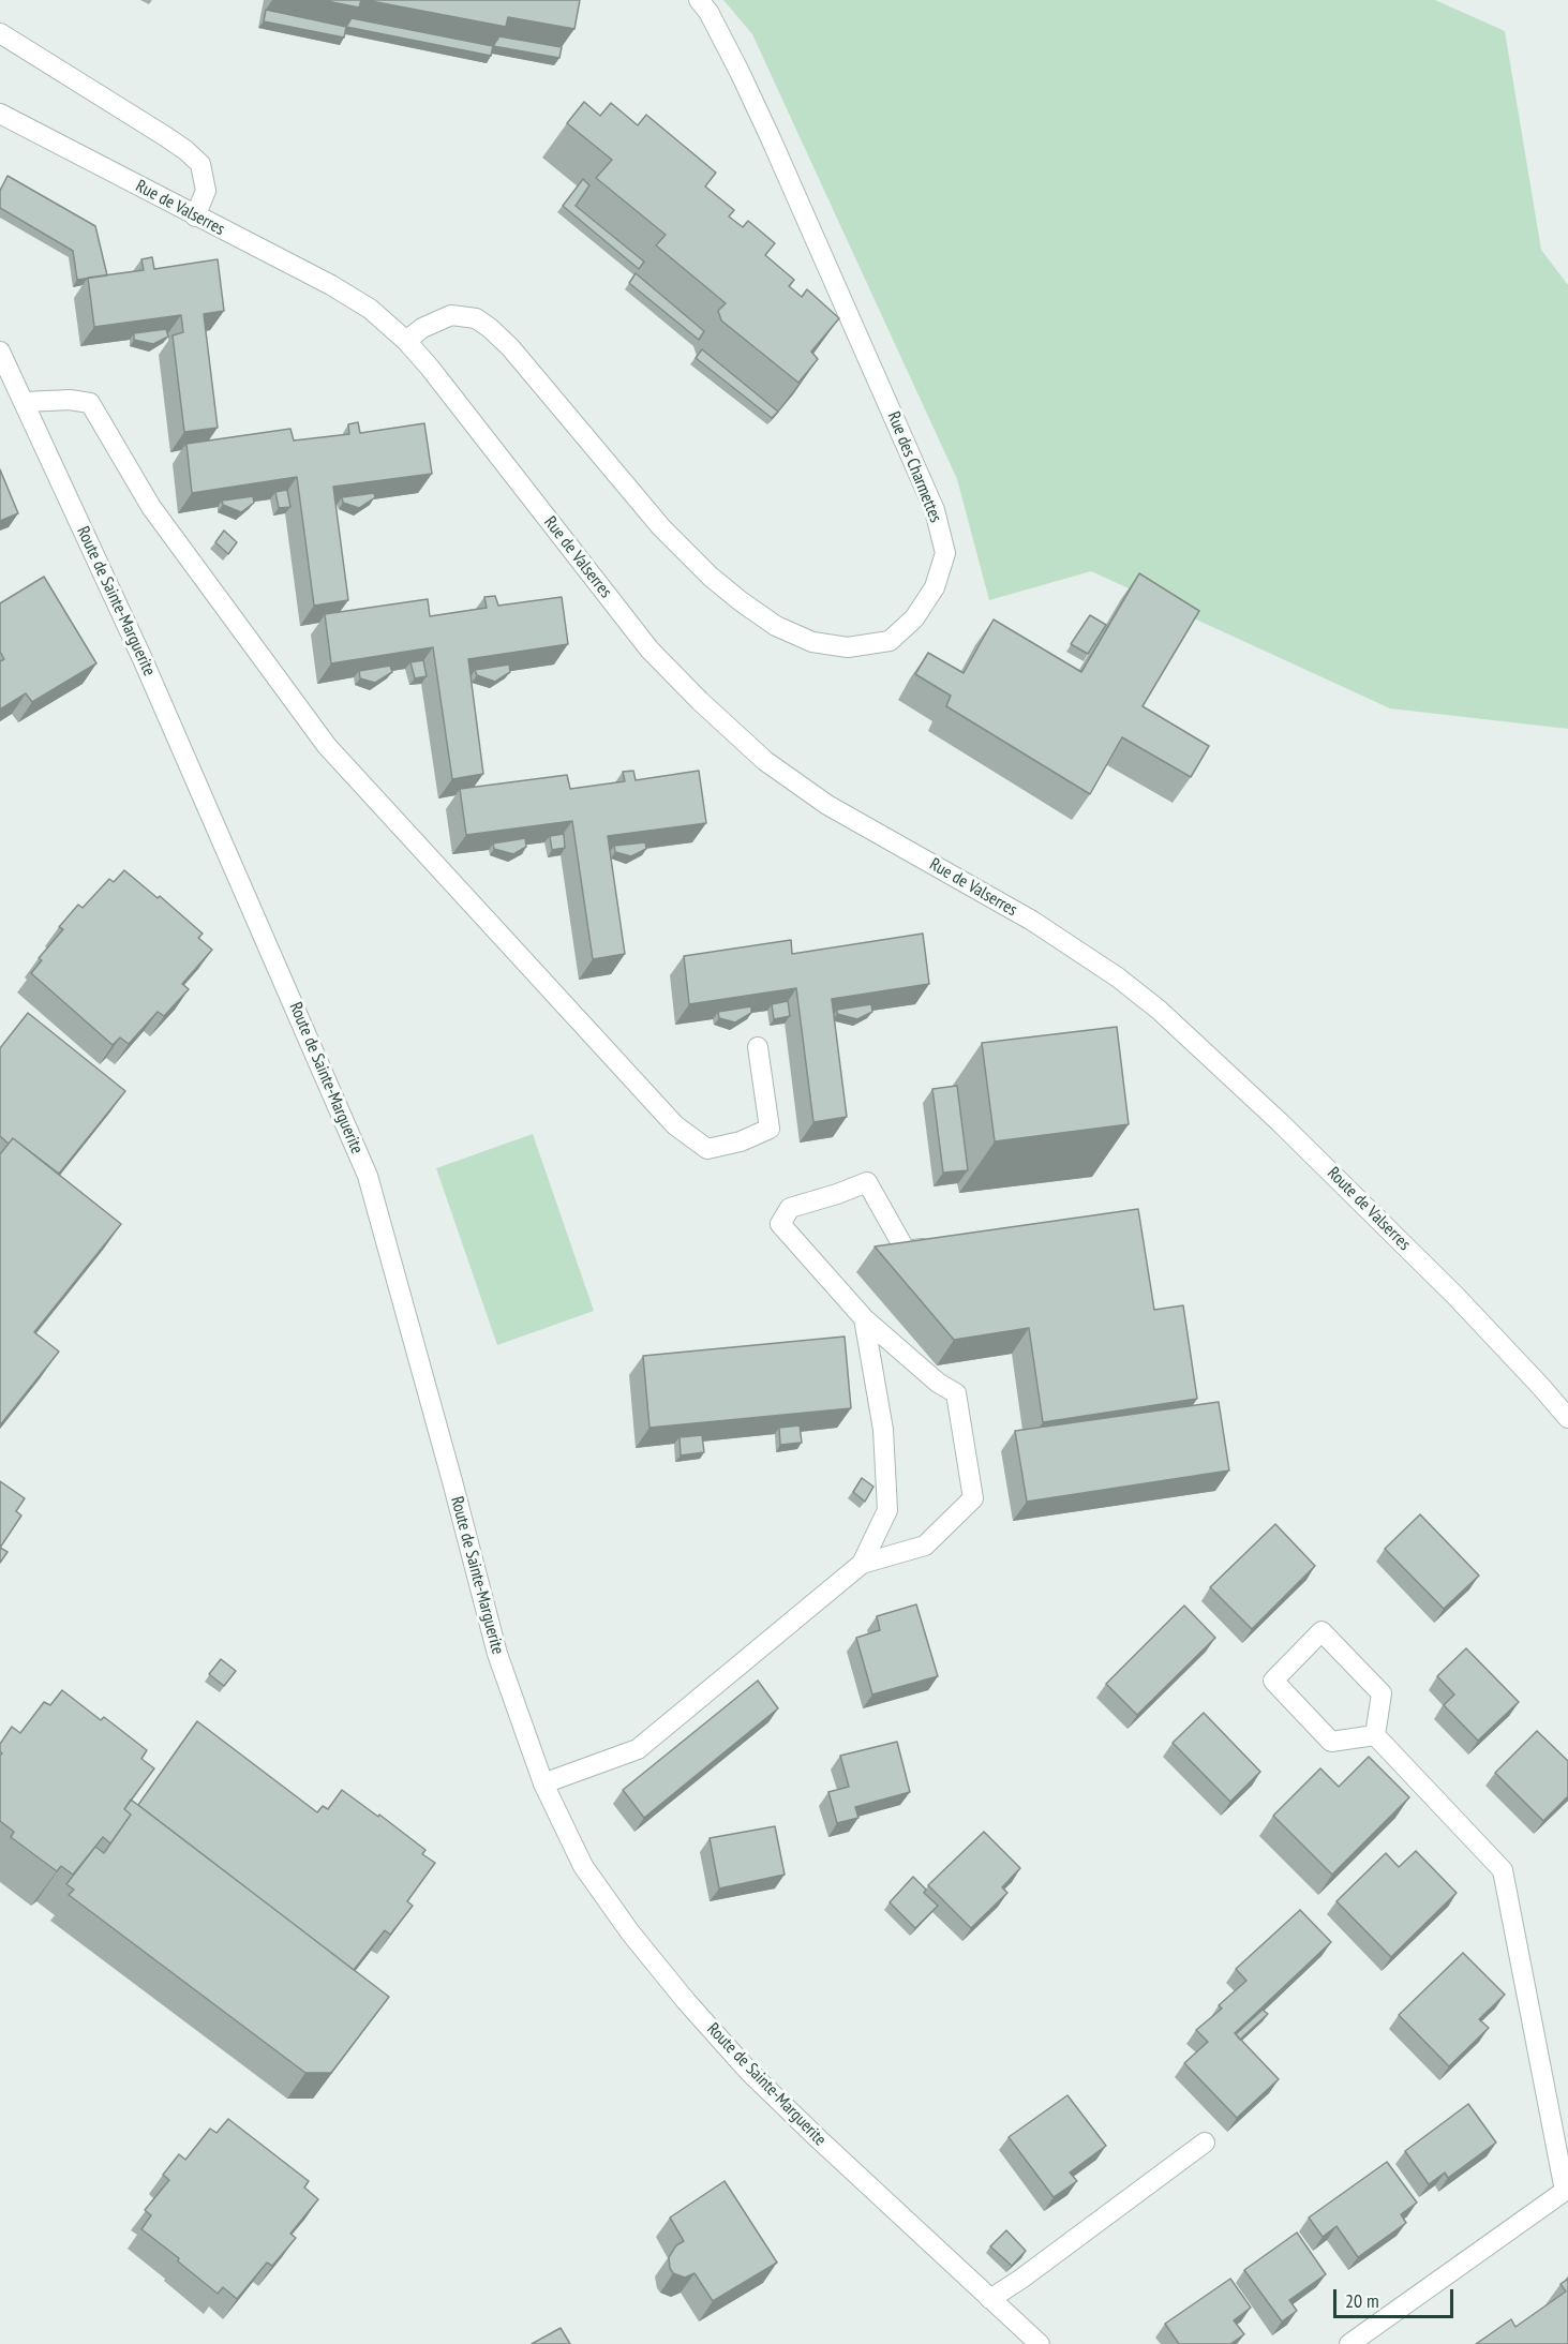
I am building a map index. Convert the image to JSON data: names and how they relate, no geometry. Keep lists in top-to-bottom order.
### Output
{
  "streets": {
    "street": [
      "Rue de Valserres",
      "Rue des Charmettes",
      "Route de Sainte-Marguerite",
      "Route de Valserres"
    ]
  },
  "crossings": [
    ["Rue de Valserres", "Rue des Charmettes"],
    ["Rue de Valserres", "Route de Valserres"]
  ],
  "scale_bar": "20 m"
}
